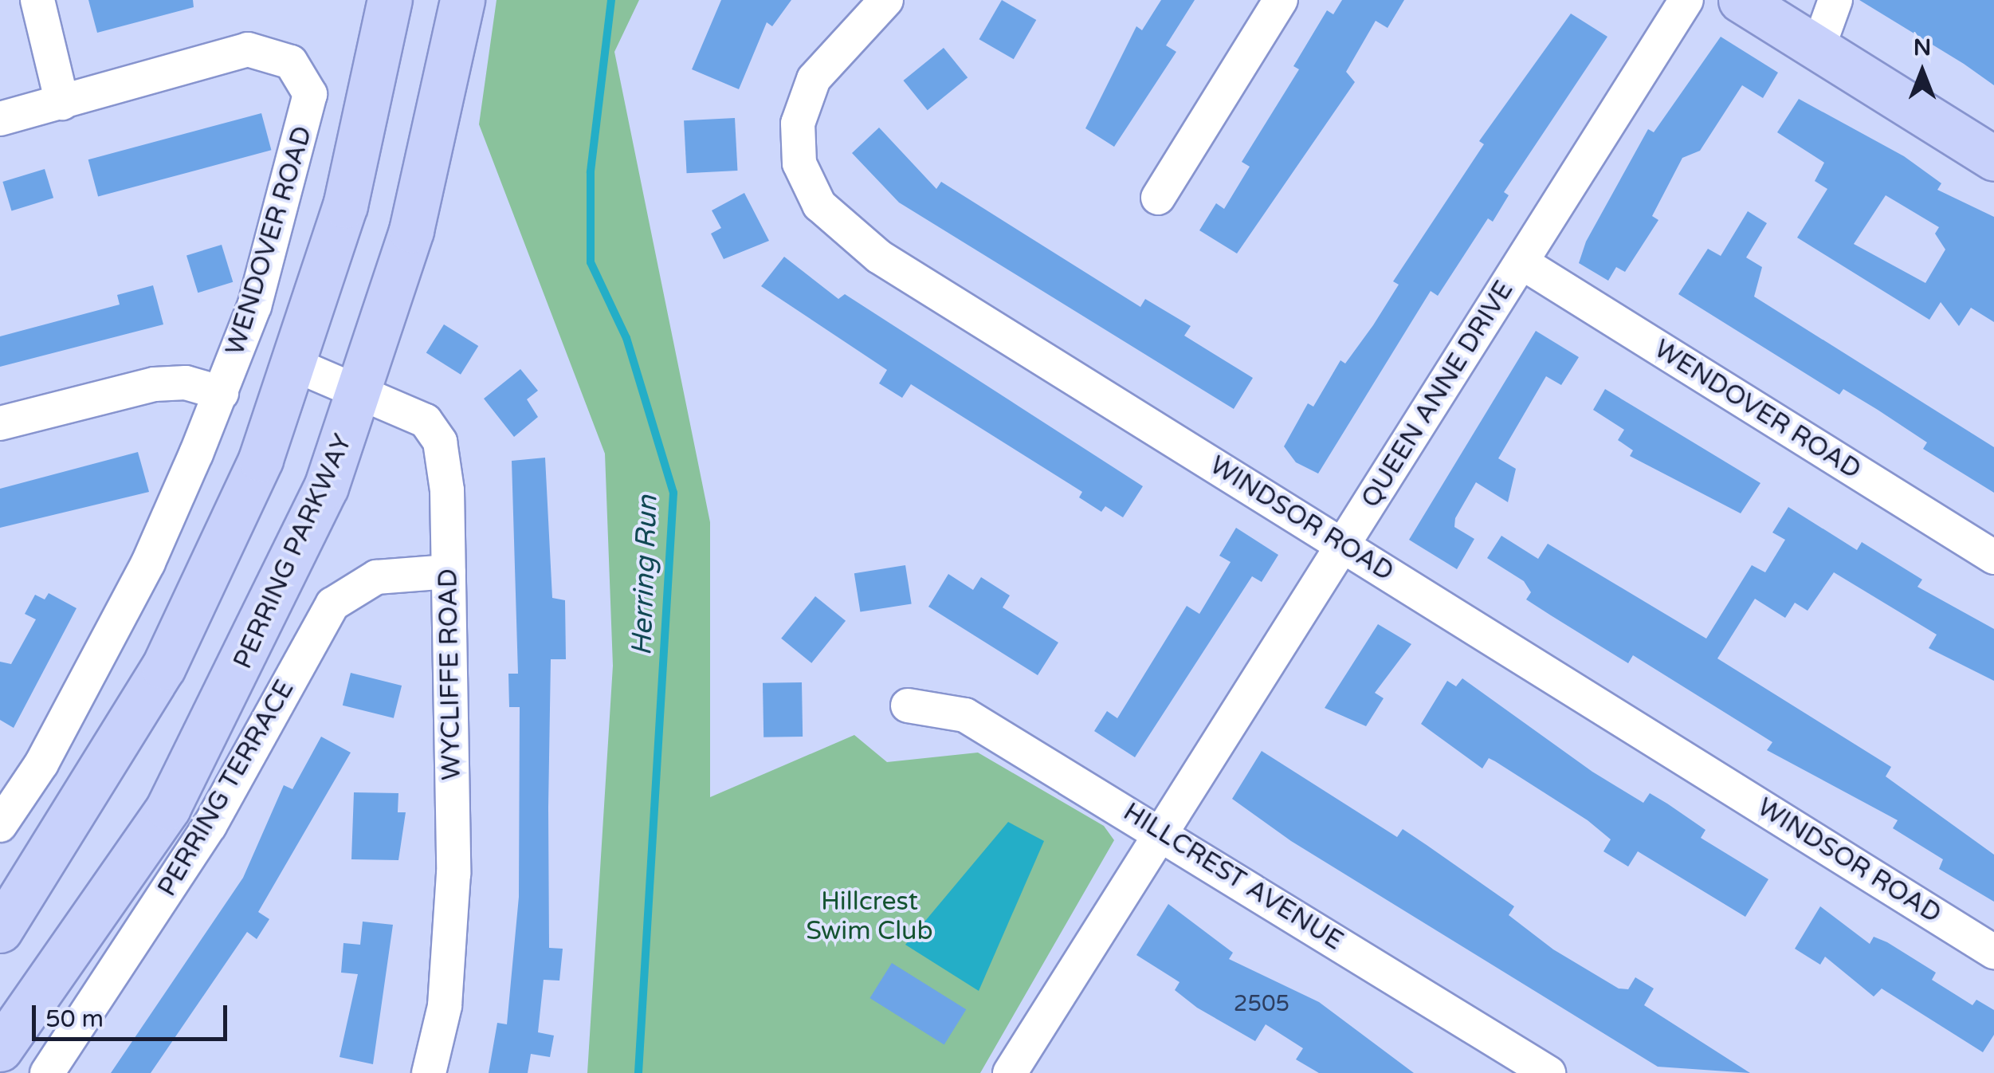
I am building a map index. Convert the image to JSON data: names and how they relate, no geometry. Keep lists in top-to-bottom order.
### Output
{
  "streets": {
    "main road": ["PERRING PARKWAY"],
    "street": [
      "WENDOVER ROAD",
      "QUEEN ANNE DRIVE",
      "WINDSOR ROAD",
      "WYCLIFFE ROAD",
      "PERRING TERRACE",
      "HILLCREST AVENUE"
    ]
  },
  "crossings": [
    ["WENDOVER ROAD", "QUEEN ANNE DRIVE"],
    ["QUEEN ANNE DRIVE", "WINDSOR ROAD"],
    ["QUEEN ANNE DRIVE", "HILLCREST AVENUE"],
    ["PERRING PARKWAY", "WYCLIFFE ROAD"],
    ["WYCLIFFE ROAD", "PERRING TERRACE"]
  ],
  "water": ["Herring Run"],
  "parks": ["Hillcrest Swim Club"],
  "house_numbers": ["2505"],
  "scale_bar": "50 m",
  "north": "top"
}
